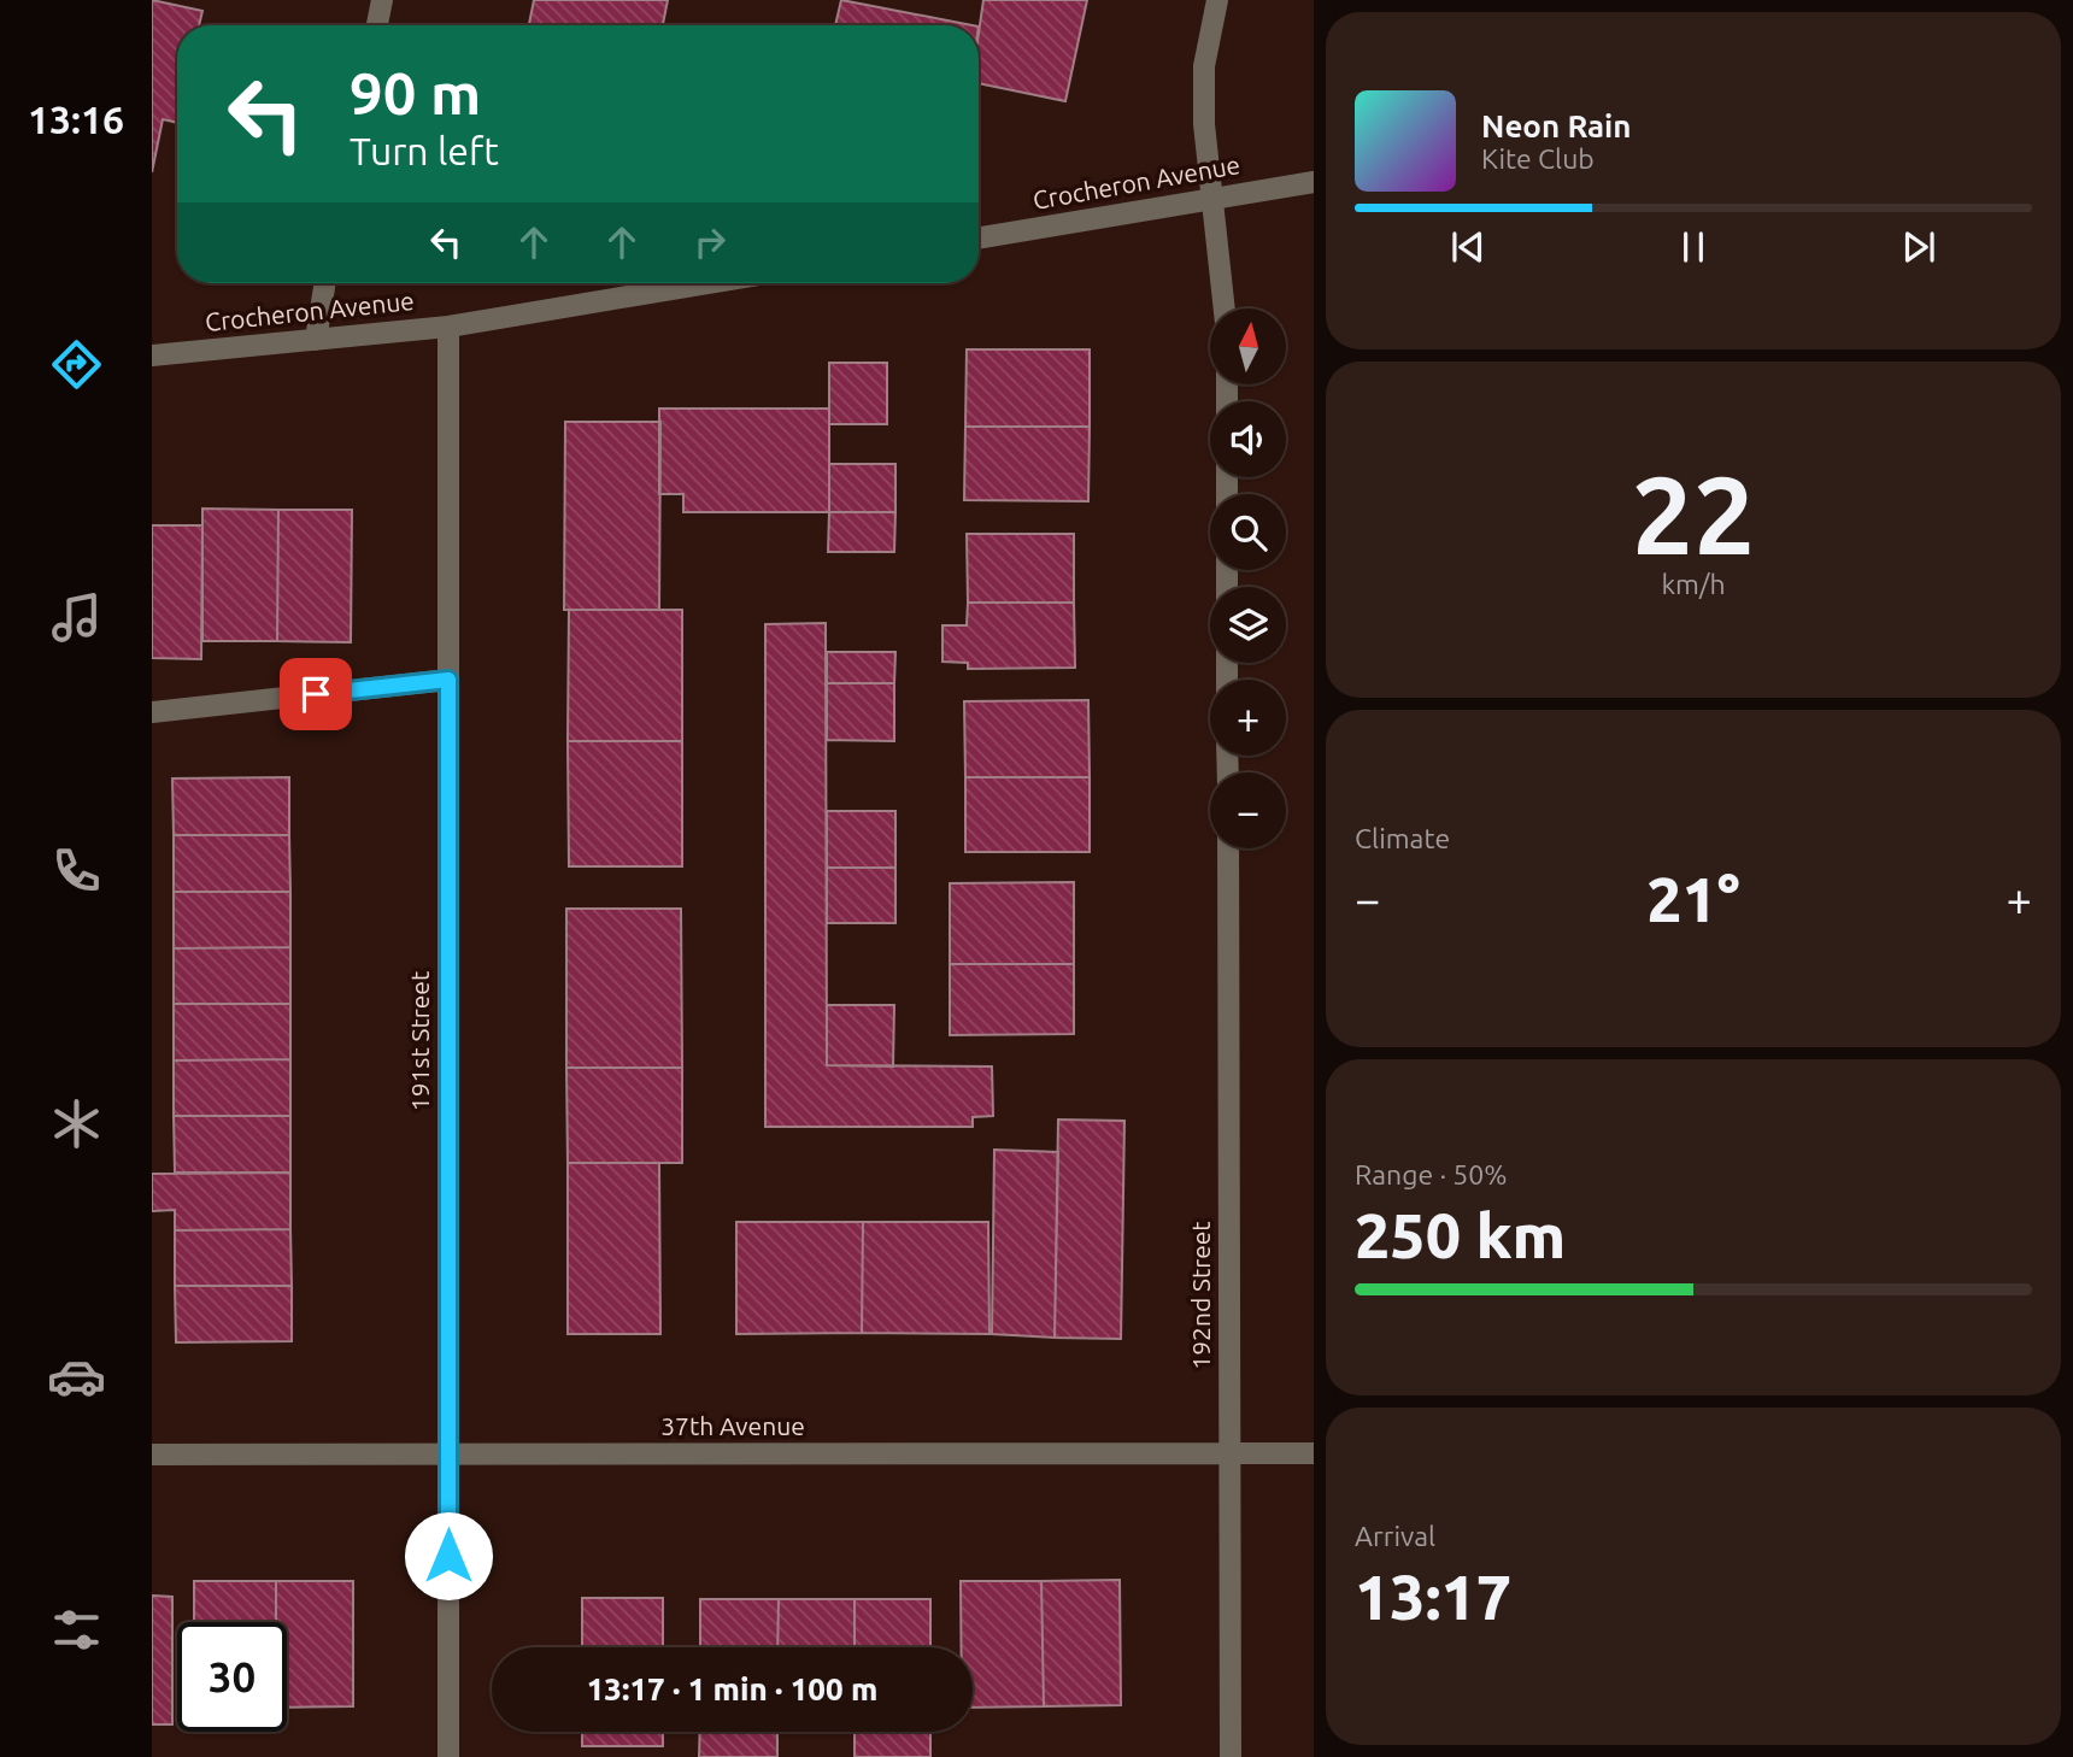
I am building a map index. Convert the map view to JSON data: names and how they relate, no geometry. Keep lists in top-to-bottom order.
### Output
{
  "streets": {
    "street": [
      "Crocheron Avenue",
      "191st Street",
      "192nd Street",
      "37th Avenue"
    ]
  },
  "crossings": [
    ["Crocheron Avenue", "191st Street"],
    ["191st Street", "37th Avenue"],
    ["192nd Street", "37th Avenue"]
  ],
  "north": "top",
  "page": {
    "tabs": "13:16",
    "turn": ["90 m", "Turn left"],
    "song": ["Neon Rain", "Kite Club"],
    "map_buttons": ["+", "−"],
    "tile": [
      ["22", "km/h"],
      "Climate",
      ["Range · 50%", "250 km"],
      ["Arrival", "13:17"]
    ],
    "heat": ["−", "21°", "+"],
    "limit": "30",
    "trip": "13:17 · 1 min · 100 m"
  }
}
